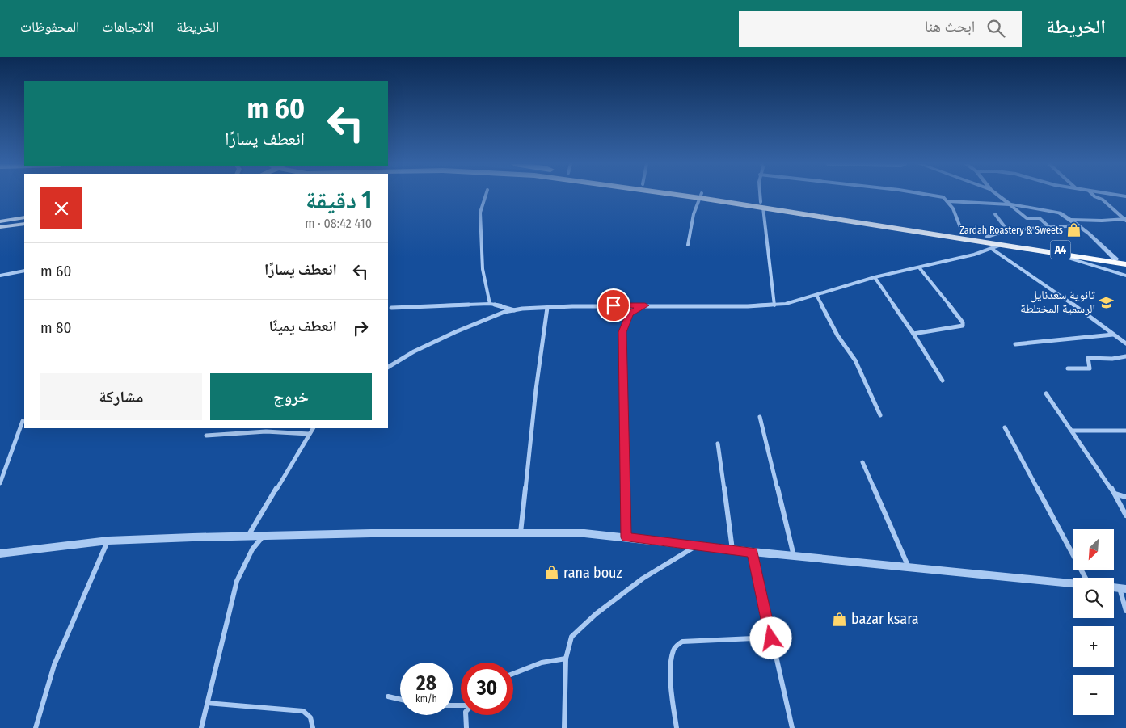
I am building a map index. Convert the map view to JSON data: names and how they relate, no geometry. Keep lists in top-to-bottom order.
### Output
{
  "streets": {
    "highway": ["A4"]
  },
  "places": {
    "shop": ["Zardah Roastery & Sweets", "rana bouz", "bazar ksara"],
    "school or university": ["ثانوية سعدنايل الرسمية المختلطة"]
  },
  "north": "bottom left",
  "page": {
    "header": "الخريطة",
    "search": "ابحث هنا",
    "nav": ["الخريطة", "الاتجاهات", "المحفوظات"],
    "turn": ["60 m", "انعطف يسارًا"],
    "heading": ["1 دقيقة", "410 m · 08:42"],
    "list": [
      {
        "name": "انعطف يسارًا",
        "value": "60 m"
      },
      {
        "name": "انعطف يمينًا",
        "value": "80 m"
      }
    ],
    "buttons": ["خروج", "مشاركة"],
    "map_buttons": ["+", "−"],
    "speed": "28 km/h",
    "limit": "30"
  }
}
